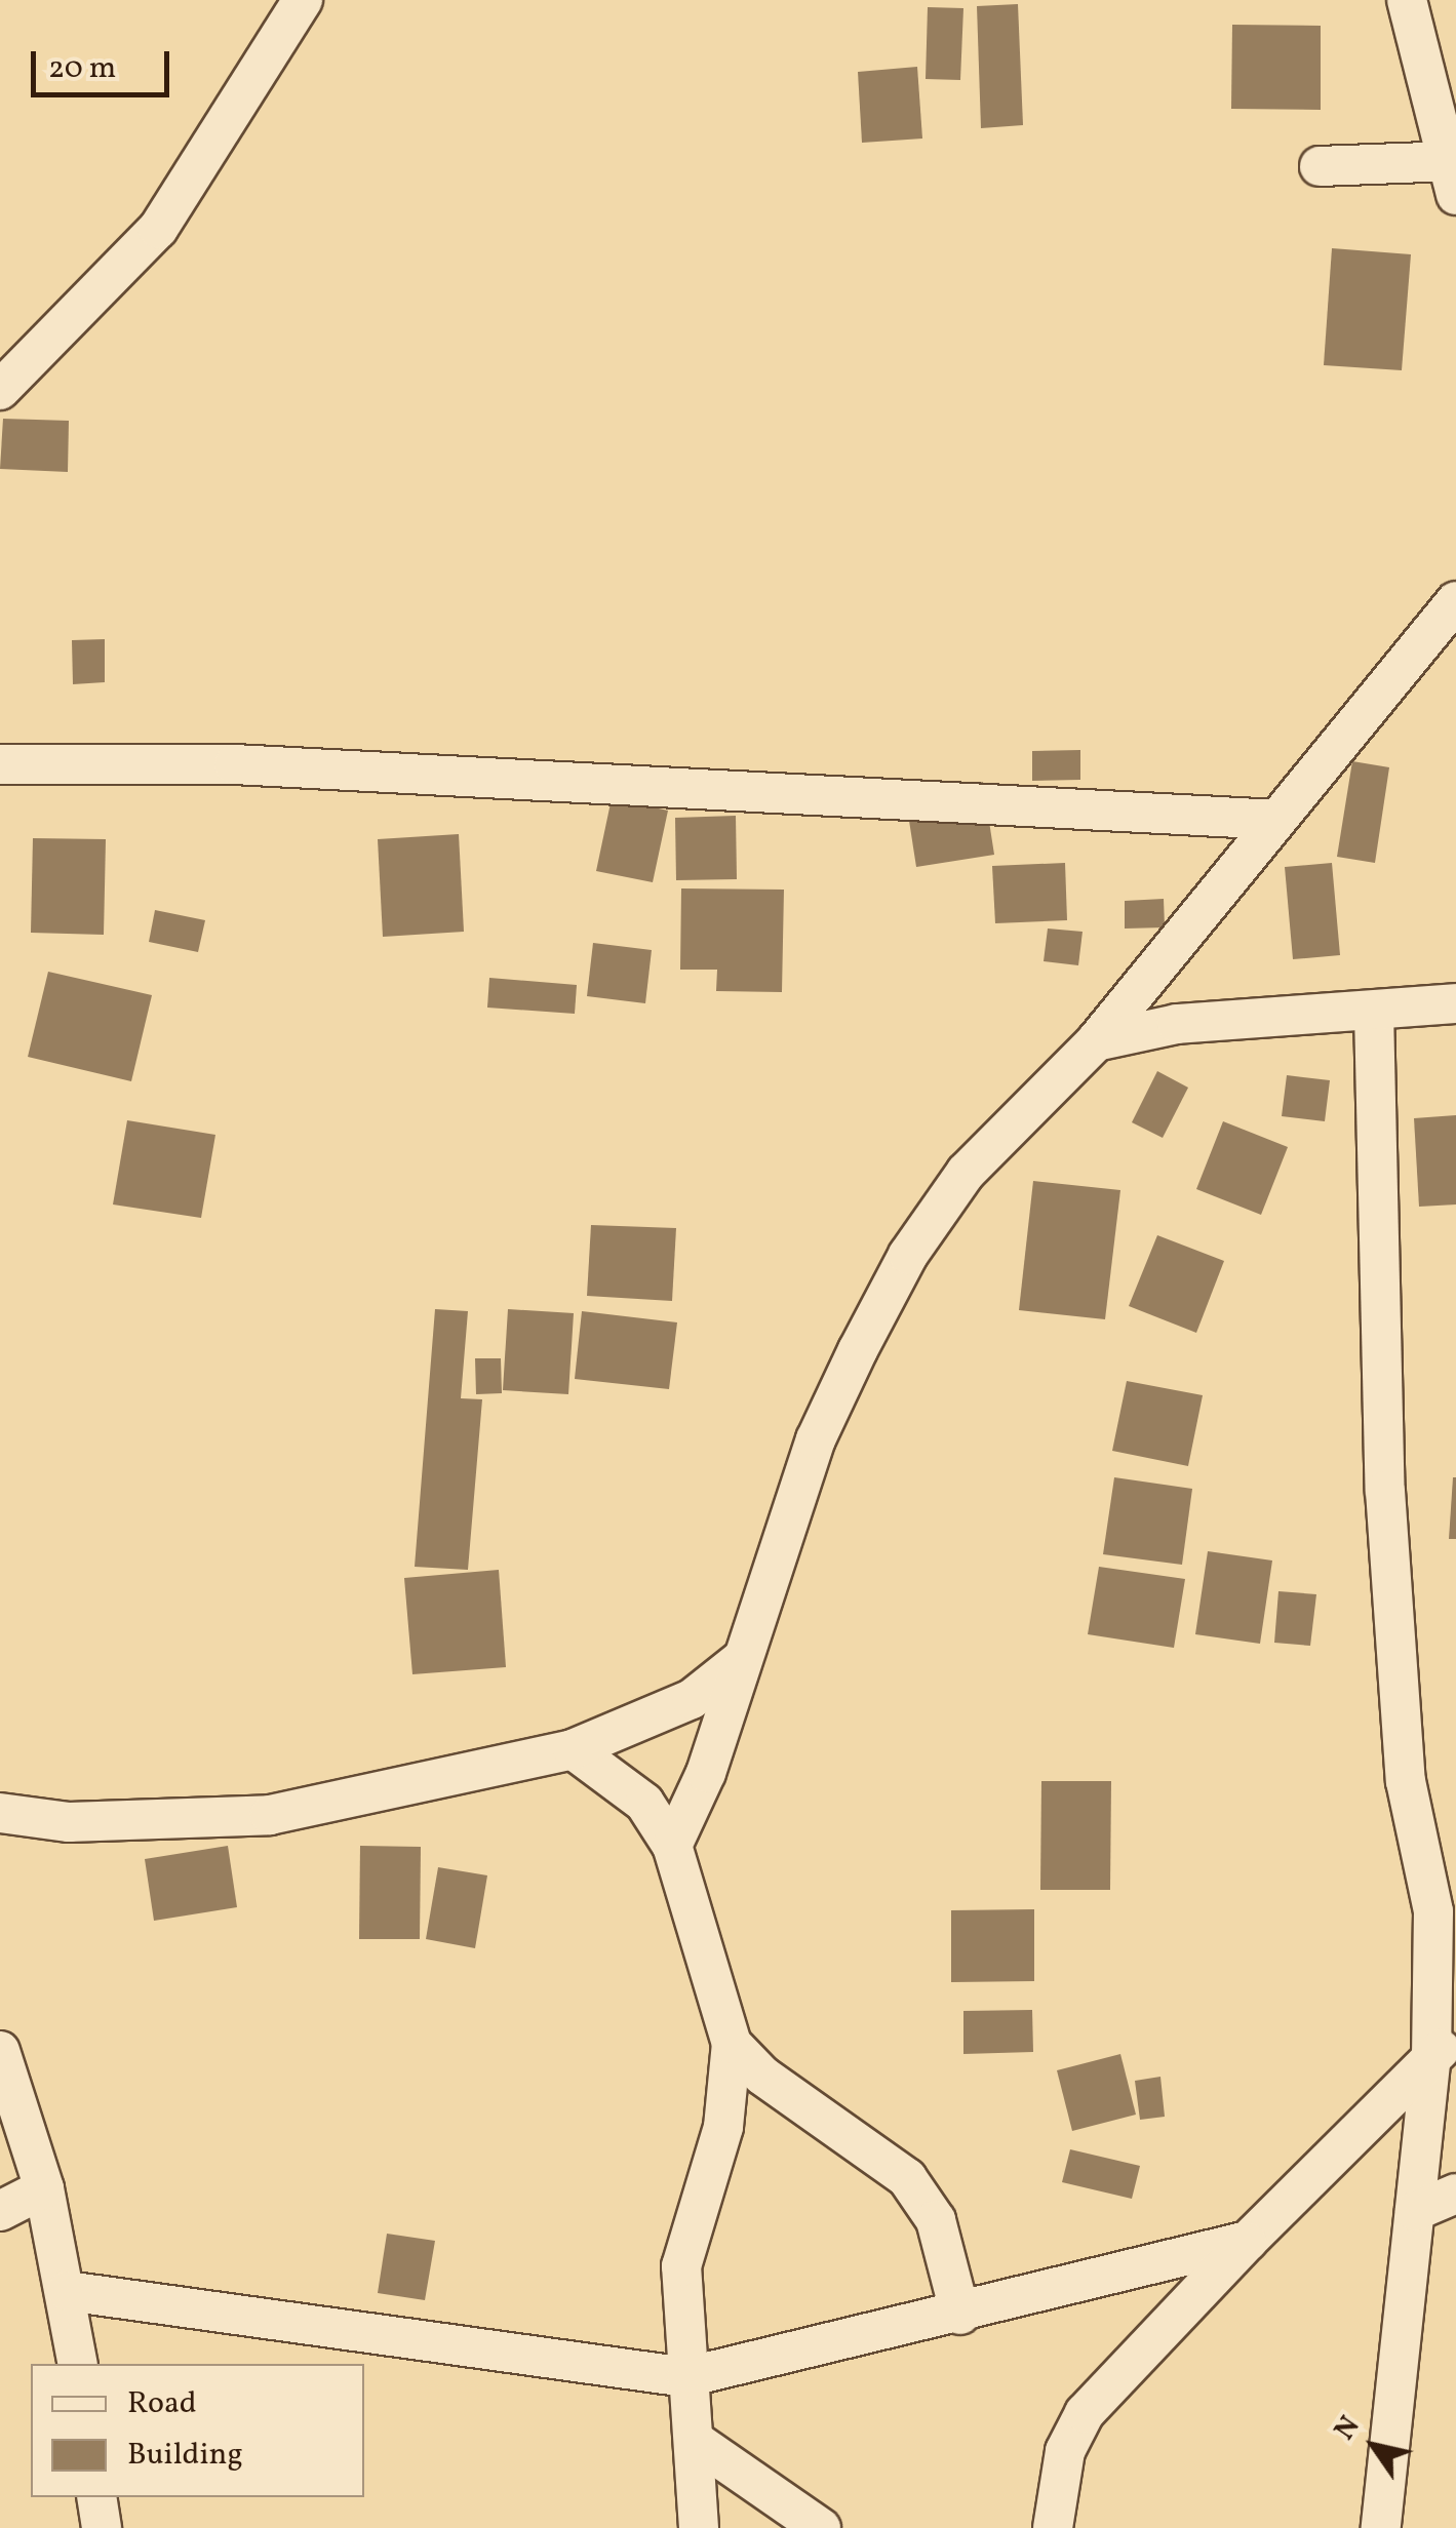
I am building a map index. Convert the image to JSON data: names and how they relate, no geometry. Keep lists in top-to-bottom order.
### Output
{
  "legend": ["Road", "Building"],
  "scale_bar": "20 m",
  "north": "top left"
}
